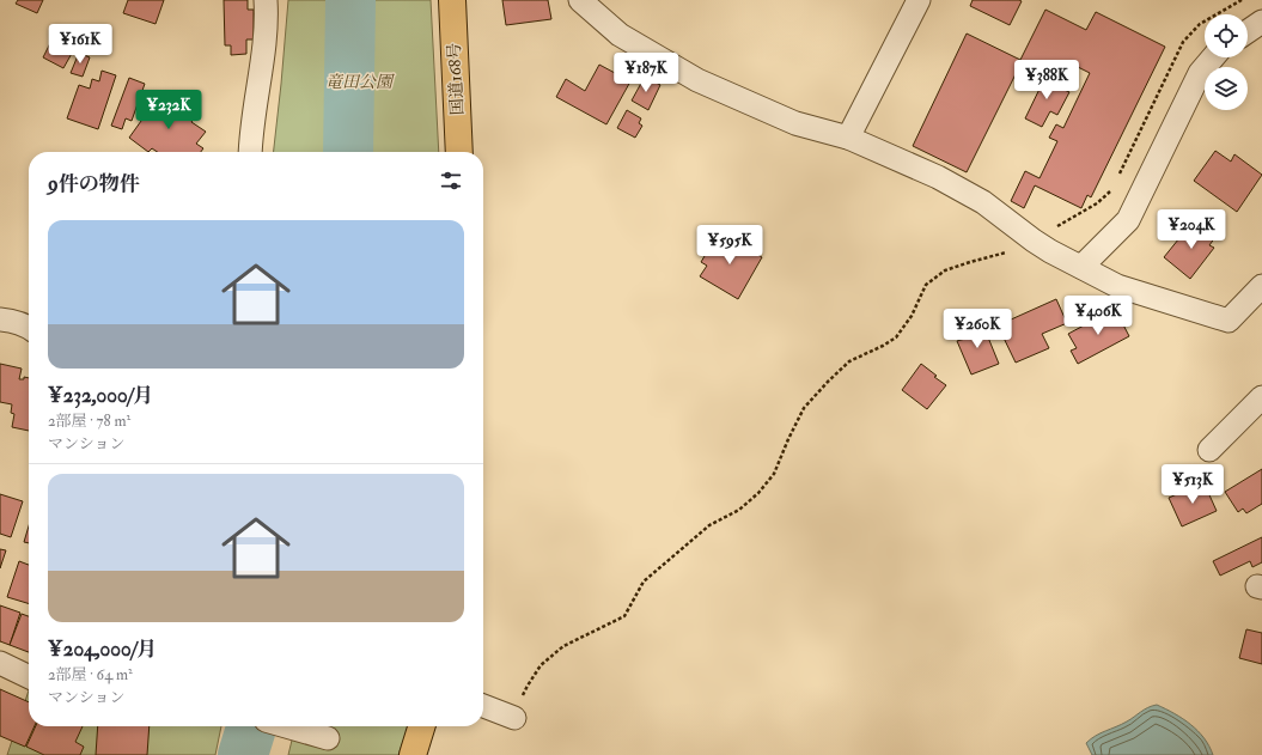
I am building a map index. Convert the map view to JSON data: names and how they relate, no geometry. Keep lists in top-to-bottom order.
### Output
{
  "streets": {
    "highway": ["国道168号"]
  },
  "parks": ["竜田公園"],
  "page": {
    "price": [
      "¥161K",
      "¥187K",
      "¥388K",
      "¥232K",
      "¥204K",
      "¥595K",
      "¥406K",
      "¥260K",
      "¥513K"
    ],
    "heading": "9件の物件",
    "list": [
      {
        "name": "¥232,000/月",
        "note": "2部屋 · 78 m² · マンション"
      },
      {
        "name": "¥204,000/月",
        "note": "2部屋 · 64 m² · マンション"
      }
    ]
  }
}
